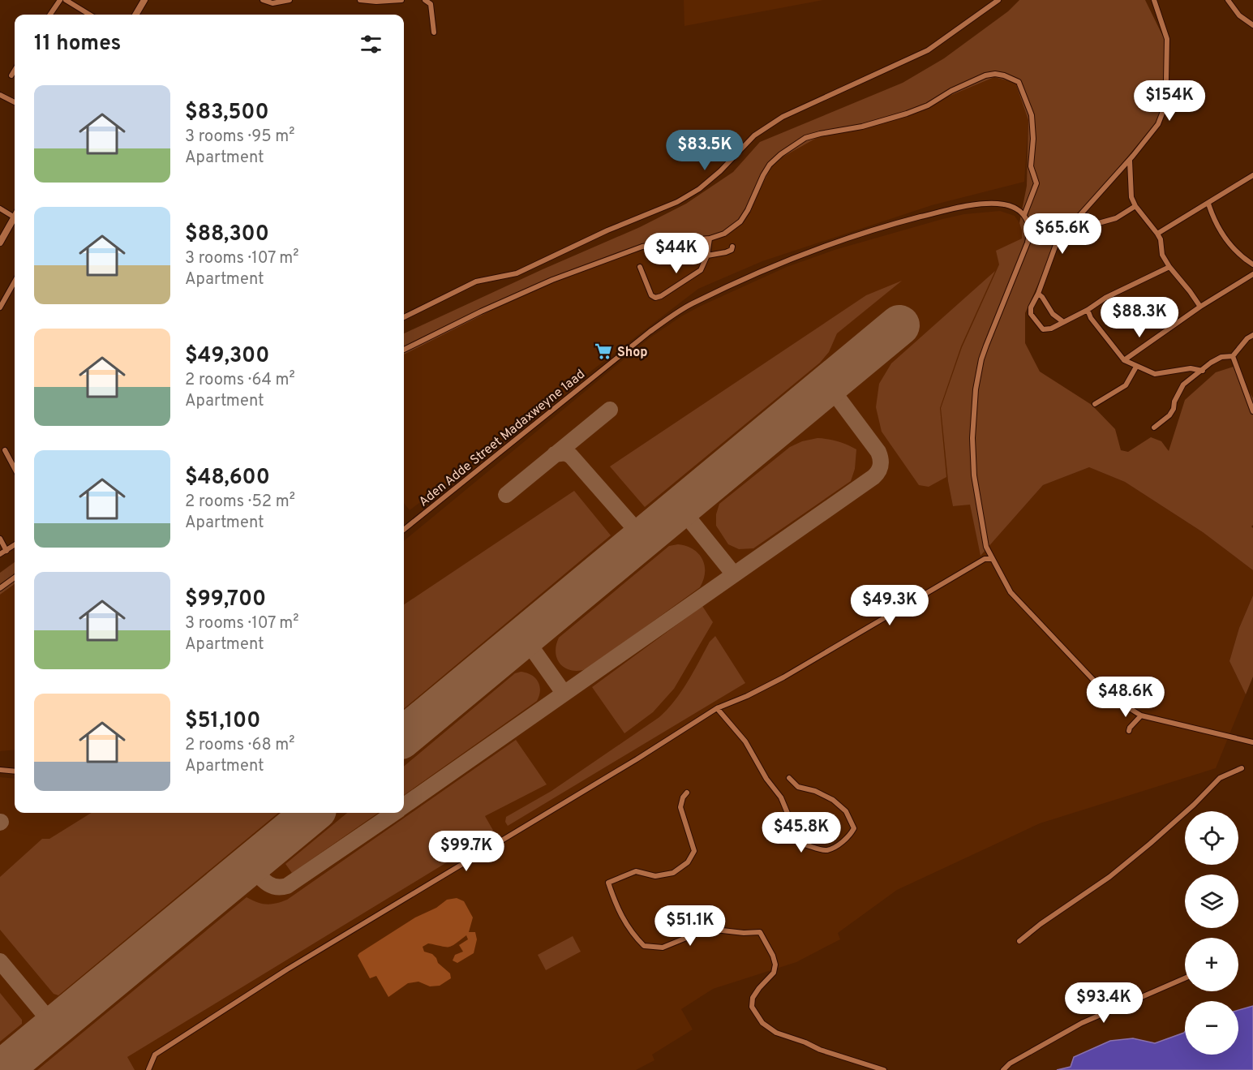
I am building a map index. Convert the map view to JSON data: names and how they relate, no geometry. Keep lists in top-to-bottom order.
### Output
{
  "streets": {
    "street": ["Aden Adde Street Madaxweyne 1aad"]
  },
  "places": {
    "supermarket": ["Shop"]
  },
  "page": {
    "heading": "11 homes",
    "list": [
      {
        "name": "$83,500",
        "note": "3 rooms · 95 m² · Apartment"
      },
      {
        "name": "$88,300",
        "note": "3 rooms · 107 m² · Apartment"
      },
      {
        "name": "$49,300",
        "note": "2 rooms · 64 m² · Apartment"
      },
      {
        "name": "$48,600",
        "note": "2 rooms · 52 m² · Apartment"
      },
      {
        "name": "$99,700",
        "note": "3 rooms · 107 m² · Apartment"
      },
      {
        "name": "$51,100",
        "note": "2 rooms · 68 m² · Apartment"
      }
    ],
    "price": [
      "$154K",
      "$83.5K",
      "$65.6K",
      "$44K",
      "$88.3K",
      "$49.3K",
      "$48.6K",
      "$45.8K",
      "$99.7K",
      "$51.1K",
      "$93.4K"
    ],
    "map_buttons": ["+", "−"]
  }
}
